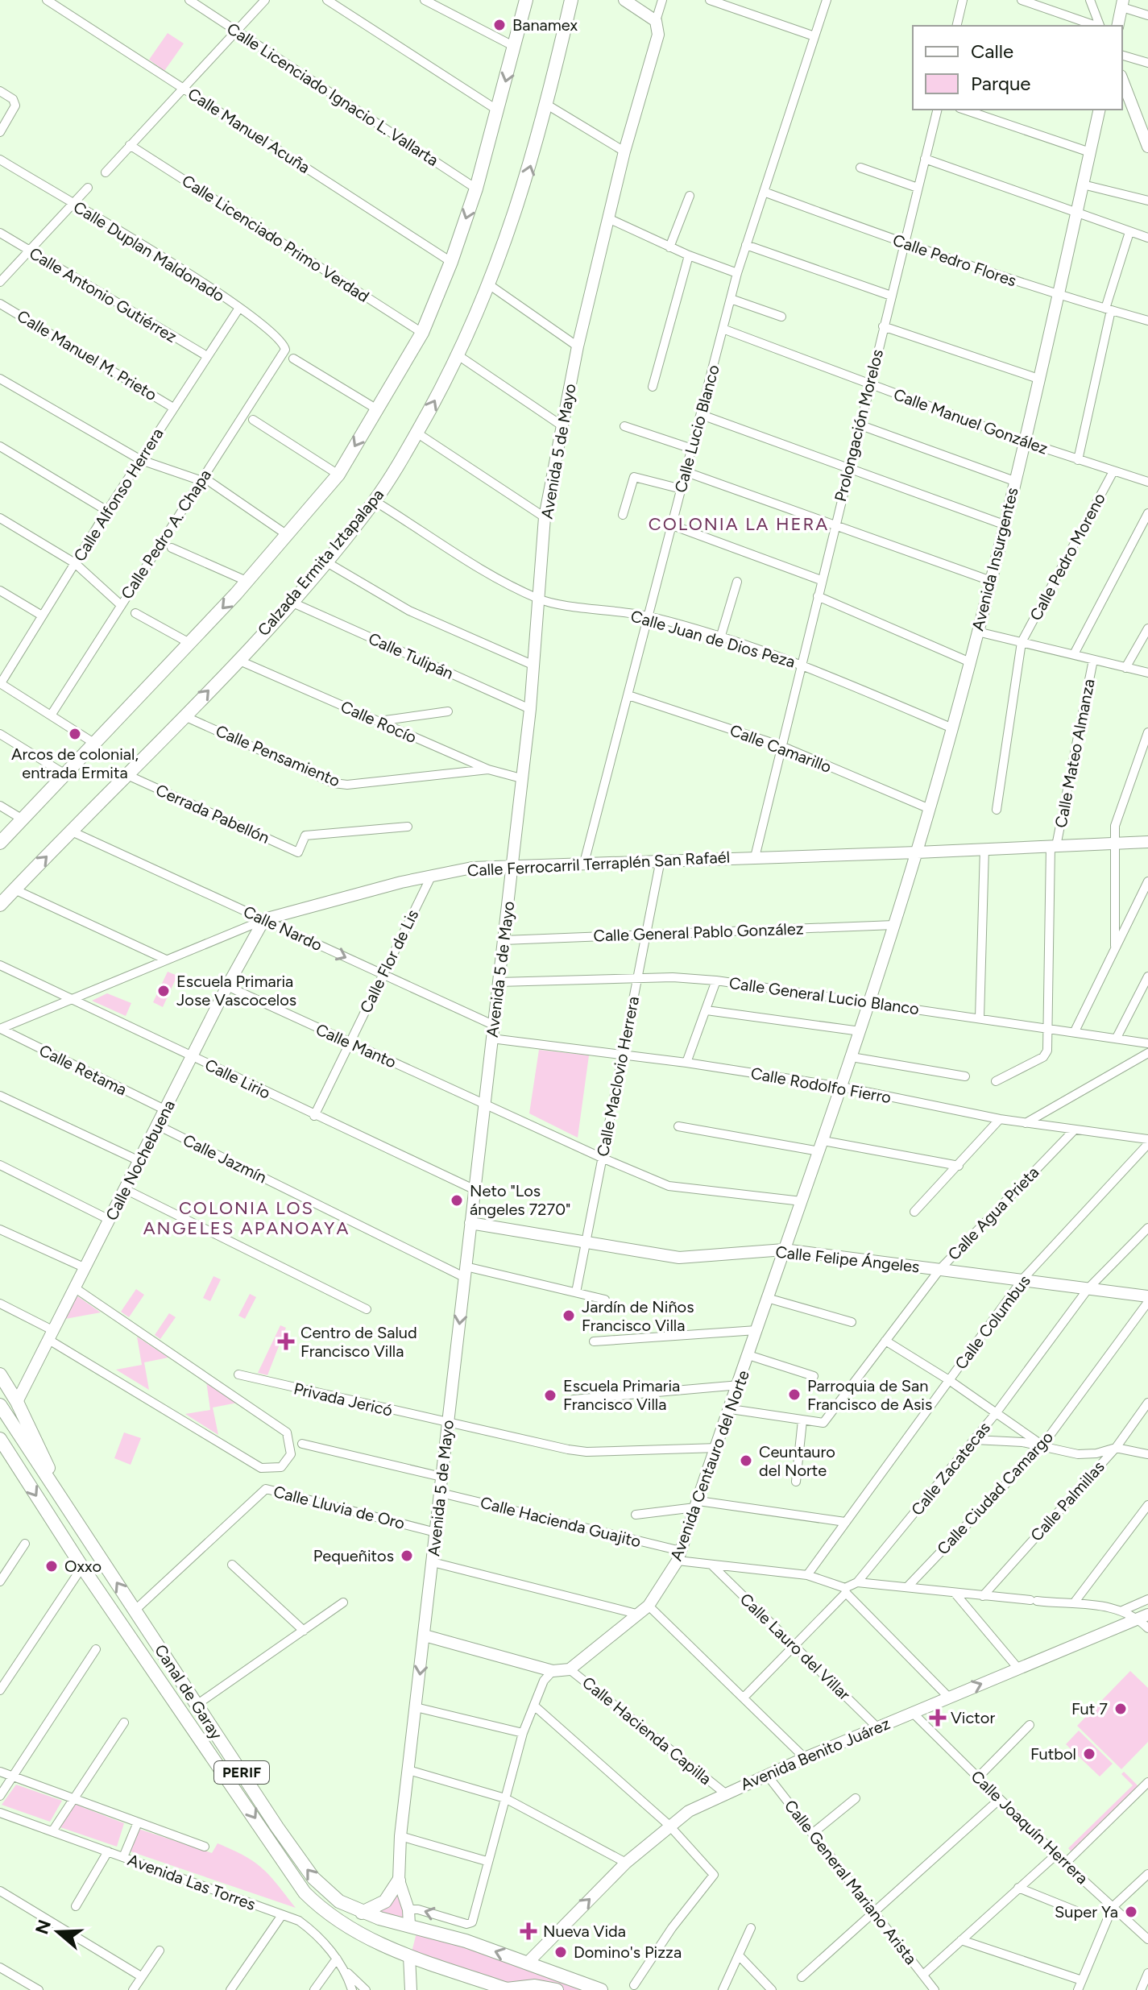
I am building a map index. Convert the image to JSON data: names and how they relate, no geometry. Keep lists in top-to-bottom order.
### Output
{
  "streets": {
    "main road": ["Calzada Ermita Iztapalapa", "Canal de Garay", "PERIF"],
    "street": [
      "Calle Licenciado Ignacio L. Vallarta",
      "Calle Manuel Acuña",
      "Calle Licenciado Primo Verdad",
      "Calle Duplan Maldonado",
      "Calle Pedro Flores",
      "Calle Antonio Gutiérrez",
      "Calle Manuel M. Prieto",
      "Calle Manuel González",
      "Prolongación Morelos",
      "Calle Lucio Blanco",
      "Avenida 5 de Mayo",
      "Calle Alfonso Herrera",
      "Calle Pedro A. Chapa",
      "Calle Pedro Moreno",
      "Avenida Insurgentes",
      "Calle Juan de Dios Peza",
      "Calle Tulipán",
      "Calle Rocío",
      "Calle Camarillo",
      "Calle Mateo Almanza",
      "Calle Pensamiento",
      "Cerrada Pabellón",
      "Calle Ferrocarril Terraplén San Rafaél",
      "Calle Nardo",
      "Calle General Pablo González",
      "Calle Flor de Lis",
      "Calle General Lucio Blanco",
      "Calle Manto",
      "Calle Retama",
      "Calle Maclovio Herrera",
      "Calle Lirio",
      "Calle Rodolfo Fierro",
      "Calle Jazmín",
      "Calle Nochebuena",
      "Calle Agua Prieta",
      "Calle Felipe Ángeles",
      "Calle Columbus",
      "Privada Jericó",
      "Avenida Centauro del Norte",
      "Calle Zacatecas",
      "Calle Ciudad Camargo",
      "Calle Palmillas",
      "Calle Lluvia de Oro",
      "Calle Hacienda Guajito",
      "Calle Lauro del Villar",
      "Calle Hacienda Capilla",
      "Avenida Benito Juárez",
      "Calle Joaquín Herrera",
      "Avenida Las Torres",
      "Calle General Mariano Arista"
    ]
  },
  "crossings": [
    ["Calle Duplan Maldonado", "Calle Alfonso Herrera"],
    ["Calle Duplan Maldonado", "Calle Pedro A. Chapa"],
    ["Calle Pedro Flores", "Prolongación Morelos"],
    ["Calle Pedro Flores", "Calle Lucio Blanco"],
    ["Calle Pedro Flores", "Avenida Insurgentes"],
    ["Calle Antonio Gutiérrez", "Calle Alfonso Herrera"],
    ["Calle Manuel M. Prieto", "Calle Alfonso Herrera"],
    ["Calle Manuel González", "Prolongación Morelos"],
    ["Calle Manuel González", "Calle Lucio Blanco"],
    ["Calle Manuel González", "Calle Pedro Moreno"],
    ["Calle Manuel González", "Avenida Insurgentes"],
    ["Prolongación Morelos", "Calle Juan de Dios Peza"],
    ["Prolongación Morelos", "Calle Camarillo"],
    ["Prolongación Morelos", "Calle Ferrocarril Terraplén San Rafaél"],
    ["Calle Lucio Blanco", "Calle Juan de Dios Peza"],
    ["Calle Lucio Blanco", "Calle Camarillo"],
    ["Calle Lucio Blanco", "Calle Ferrocarril Terraplén San Rafaél"],
    ["Avenida 5 de Mayo", "Calle Juan de Dios Peza"],
    ["Avenida 5 de Mayo", "Calle Tulipán"],
    ["Avenida 5 de Mayo", "Calle Rocío"],
    ["Avenida 5 de Mayo", "Calle Ferrocarril Terraplén San Rafaél"],
    ["Avenida 5 de Mayo", "Calle Nardo"],
    ["Avenida 5 de Mayo", "Calle General Pablo González"],
    ["Avenida 5 de Mayo", "Calle General Lucio Blanco"],
    ["Avenida 5 de Mayo", "Calle Manto"],
    ["Avenida 5 de Mayo", "Calle Lirio"],
    ["Avenida 5 de Mayo", "Calle Rodolfo Fierro"],
    ["Avenida 5 de Mayo", "Calle Jazmín"],
    ["Avenida 5 de Mayo", "Calle Felipe Ángeles"],
    ["Avenida 5 de Mayo", "Privada Jericó"],
    ["Avenida 5 de Mayo", "Calle Lluvia de Oro"],
    ["Avenida 5 de Mayo", "Calle Hacienda Guajito"],
    ["Avenida 5 de Mayo", "Canal de Garay"],
    ["Avenida Insurgentes", "Calle Juan de Dios Peza"],
    ["Avenida Insurgentes", "Calle Camarillo"],
    ["Avenida Insurgentes", "Calle Ferrocarril Terraplén San Rafaél"],
    ["Avenida Insurgentes", "Calle General Pablo González"],
    ["Avenida Insurgentes", "Calle General Lucio Blanco"],
    ["Avenida Insurgentes", "Avenida Centauro del Norte"],
    ["Calzada Ermita Iztapalapa", "Calle Juan de Dios Peza"],
    ["Calzada Ermita Iztapalapa", "Calle Tulipán"],
    ["Calzada Ermita Iztapalapa", "Calle Rocío"],
    ["Calzada Ermita Iztapalapa", "Calle Pensamiento"],
    ["Calzada Ermita Iztapalapa", "Cerrada Pabellón"],
    ["Calzada Ermita Iztapalapa", "Calle Nardo"],
    ["Calle Rocío", "Calle Pensamiento"],
    ["Calle Mateo Almanza", "Calle Ferrocarril Terraplén San Rafaél"],
    ["Calle Mateo Almanza", "Calle General Lucio Blanco"],
    ["Calle Ferrocarril Terraplén San Rafaél", "Calle Nardo"],
    ["Calle Ferrocarril Terraplén San Rafaél", "Calle Flor de Lis"],
    ["Calle Ferrocarril Terraplén San Rafaél", "Calle Retama"],
    ["Calle Ferrocarril Terraplén San Rafaél", "Calle Maclovio Herrera"],
    ["Calle Ferrocarril Terraplén San Rafaél", "Calle Lirio"],
    ["Calle Ferrocarril Terraplén San Rafaél", "Calle Nochebuena"],
    ["Calle Nardo", "Calle Flor de Lis"],
    ["Calle Nardo", "Calle Nochebuena"],
    ["Calle General Pablo González", "Calle Maclovio Herrera"],
    ["Calle Flor de Lis", "Calle Manto"],
    ["Calle Flor de Lis", "Calle Lirio"],
    ["Calle General Lucio Blanco", "Calle Maclovio Herrera"],
    ["Calle General Lucio Blanco", "Avenida Centauro del Norte"],
    ["Calle Manto", "Calle Maclovio Herrera"],
    ["Calle Manto", "Calle Nochebuena"],
    ["Calle Manto", "Avenida Centauro del Norte"],
    ["Calle Retama", "Calle Nochebuena"],
    ["Calle Maclovio Herrera", "Calle Rodolfo Fierro"],
    ["Calle Maclovio Herrera", "Calle Jazmín"],
    ["Calle Maclovio Herrera", "Calle Felipe Ángeles"],
    ["Calle Lirio", "Calle Nochebuena"],
    ["Calle Rodolfo Fierro", "Calle Agua Prieta"],
    ["Calle Rodolfo Fierro", "Calle Columbus"],
    ["Calle Rodolfo Fierro", "Avenida Centauro del Norte"],
    ["Calle Jazmín", "Calle Nochebuena"],
    ["Calle Agua Prieta", "Calle Felipe Ángeles"],
    ["Calle Felipe Ángeles", "Calle Columbus"],
    ["Calle Felipe Ángeles", "Avenida Centauro del Norte"],
    ["Calle Felipe Ángeles", "Calle Zacatecas"],
    ["Calle Columbus", "Calle Hacienda Guajito"],
    ["Privada Jericó", "Avenida Centauro del Norte"],
    ["Avenida Centauro del Norte", "Calle Hacienda Guajito"],
    ["Avenida Centauro del Norte", "Calle Hacienda Capilla"],
    ["Calle Zacatecas", "Calle Hacienda Guajito"],
    ["Calle Zacatecas", "Calle Lauro del Villar"],
    ["Calle Lluvia de Oro", "Canal de Garay"],
    ["Calle Hacienda Guajito", "Calle Lauro del Villar"],
    ["Calle Lauro del Villar", "Avenida Benito Juárez"],
    ["Canal de Garay", "Avenida Benito Juárez"],
    ["Calle Hacienda Capilla", "Avenida Benito Juárez"],
    ["Avenida Benito Juárez", "Calle Joaquín Herrera"],
    ["Avenida Benito Juárez", "Calle General Mariano Arista"]
  ],
  "districts": ["COLONIA LA HERA", "COLONIA LOS ANGELES APANOAYA"],
  "places": {
    "other": [
      "Banamex",
      "Arcos de colonial, entrada Ermita",
      "Escuela Primaria Jose Vascocelos",
      "Neto \"Los ángeles 7270\"",
      "Jardín de Niños Francisco Villa",
      "Parroquia de San Francisco de Asis",
      "Escuela Primaria Francisco Villa",
      "Ceuntauro del Norte",
      "Pequeñitos",
      "Oxxo",
      "Fut 7",
      "Futbol",
      "Super Ya",
      "Domino's Pizza"
    ],
    "health": ["Centro de Salud Francisco Villa", "Victor", "Nueva Vida"]
  },
  "legend": ["Calle", "Parque"],
  "north": "left"
}
